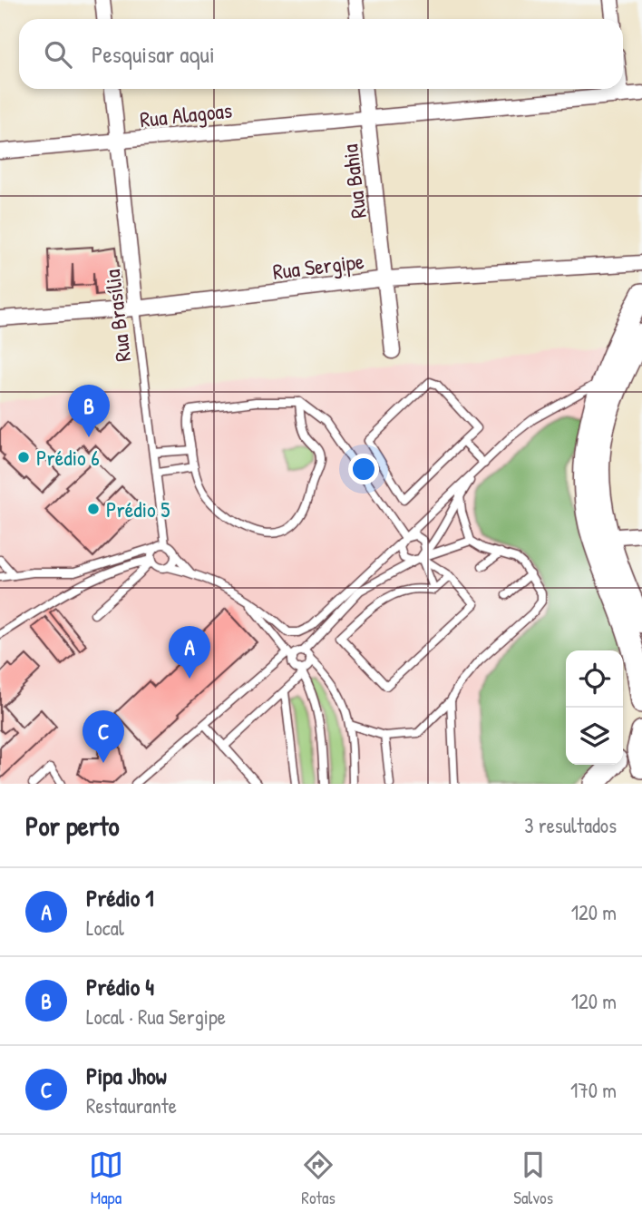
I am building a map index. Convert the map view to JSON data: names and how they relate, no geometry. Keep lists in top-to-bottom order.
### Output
{
  "streets": {
    "street": [
      "Rua Alagoas",
      "Rua Bahia",
      "Rua Sergipe",
      "Rua Brasília"
    ]
  },
  "crossings": [
    ["Rua Alagoas", "Rua Bahia"],
    ["Rua Alagoas", "Rua Brasília"],
    ["Rua Bahia", "Rua Sergipe"],
    ["Rua Sergipe", "Rua Brasília"]
  ],
  "places": ["Prédio 6", "Prédio 5"],
  "page": {
    "search": "Pesquisar aqui",
    "pins": ["B", "A", "C"],
    "heading": ["Por perto", "3 resultados"],
    "list": [
      {
        "mark": "A",
        "name": "Prédio 1",
        "note": "Local",
        "value": "120 m"
      },
      {
        "mark": "B",
        "name": "Prédio 4",
        "note": "Local · Rua Sergipe",
        "value": "120 m"
      },
      {
        "mark": "C",
        "name": "Pipa Jhow",
        "note": "Restaurante",
        "value": "170 m"
      }
    ],
    "nav": ["Mapa", "Rotas", "Salvos"]
  }
}
